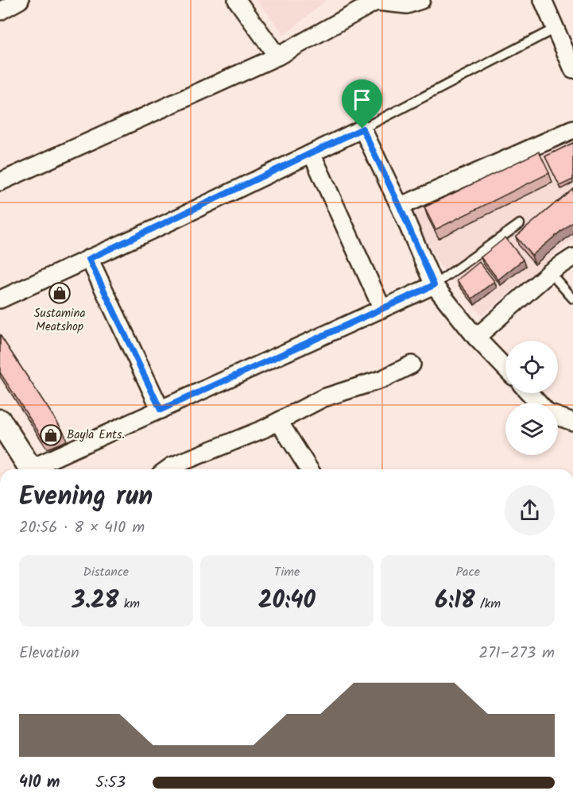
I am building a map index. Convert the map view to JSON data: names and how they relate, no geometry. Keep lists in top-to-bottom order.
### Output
{
  "places": {
    "shop": ["Sustamina Meatshop", "Bayla Ents."]
  },
  "page": {
    "heading": ["Evening run", "20:56 · 8 × 410 m"],
    "stats": [
      ["Distance", "3.28 km"],
      ["Time", "20:40"],
      ["Pace", "6:18 /km"]
    ],
    "chart": ["Elevation", "271–273 m"],
    "list": [
      {
        "name": "410 m",
        "note": "5:53"
      }
    ]
  }
}
